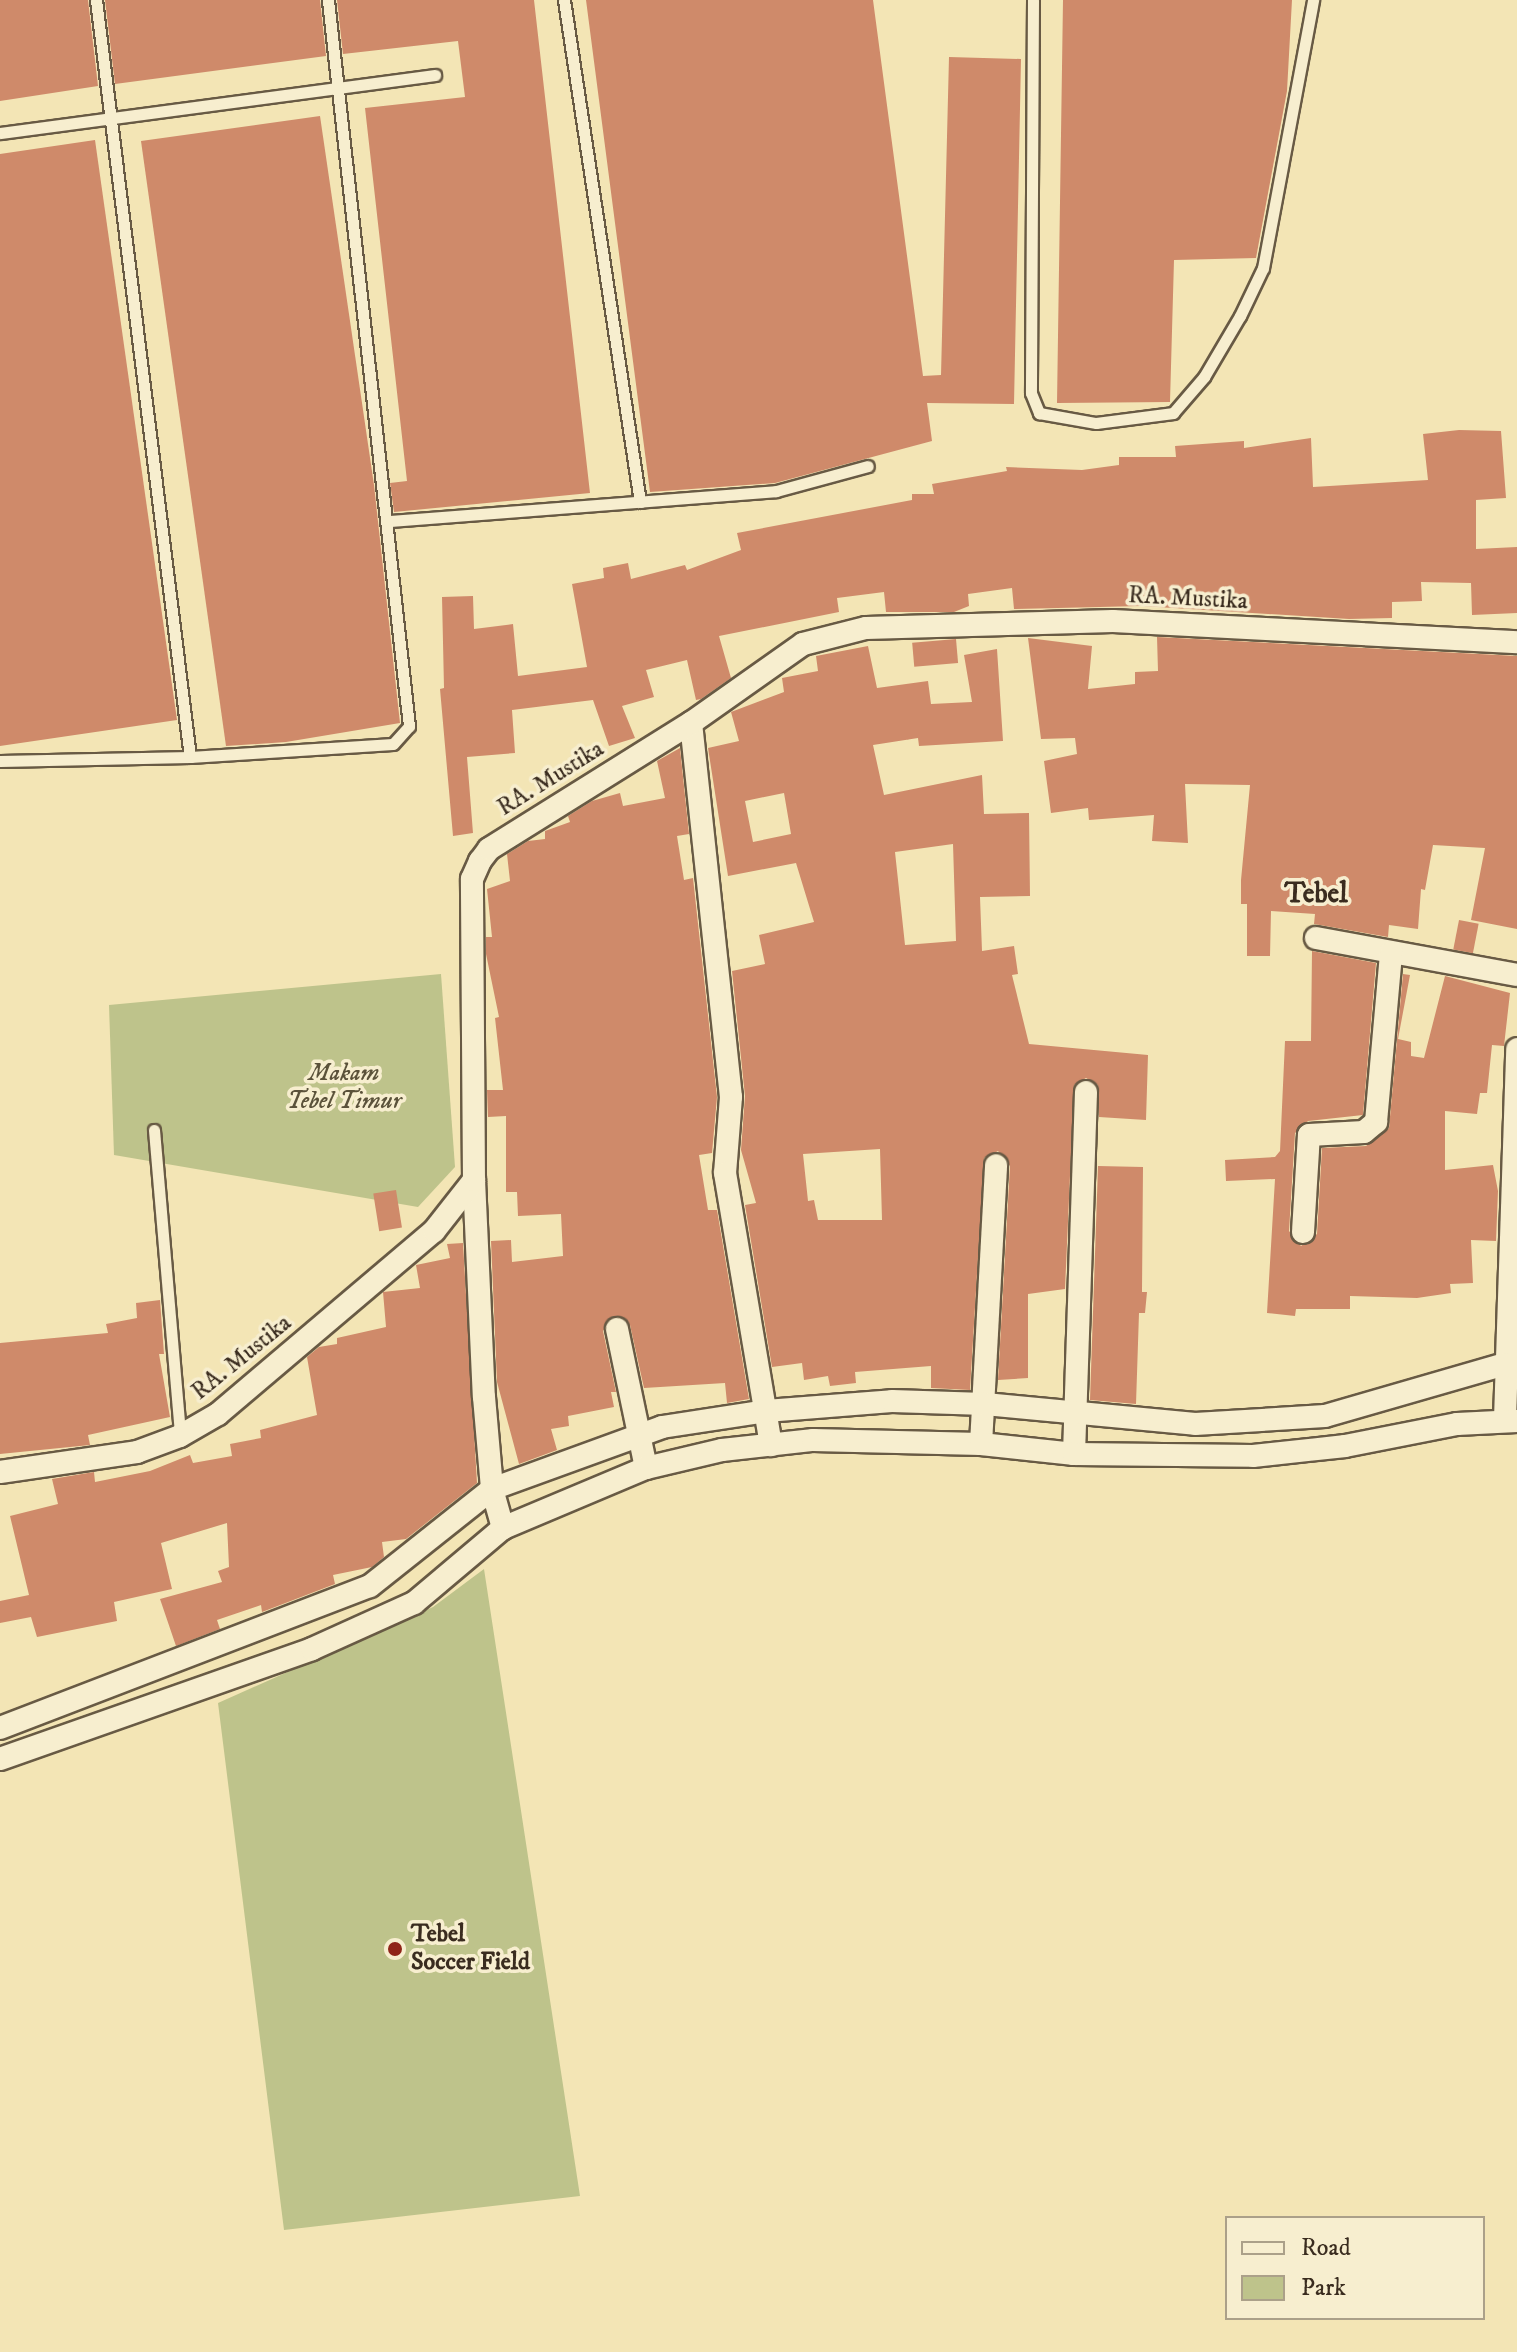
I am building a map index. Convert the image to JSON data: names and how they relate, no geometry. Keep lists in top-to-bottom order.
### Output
{
  "streets": {
    "street": ["RA. Mustika"]
  },
  "districts": ["Tebel"],
  "parks": ["Makam Tebel Timur"],
  "places": ["Tebel Soccer Field"],
  "legend": ["Road", "Park"]
}
